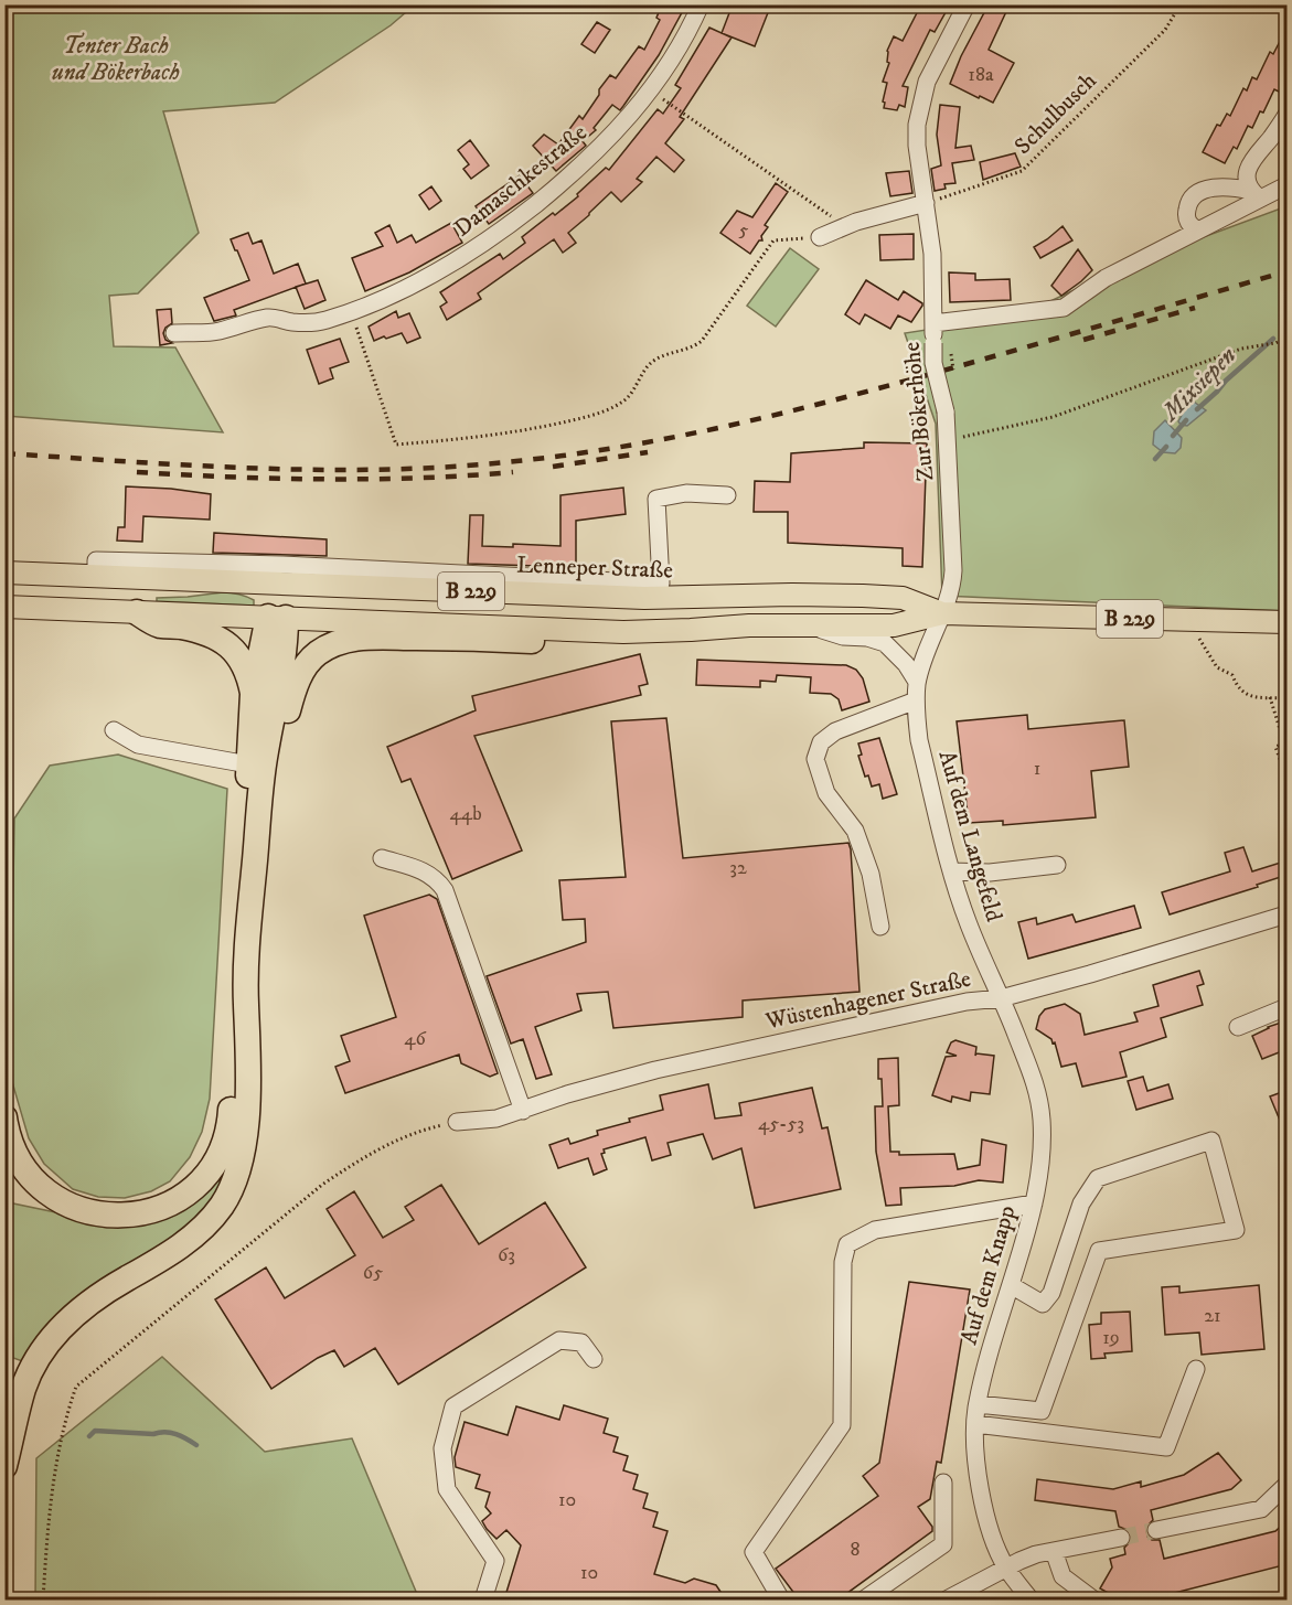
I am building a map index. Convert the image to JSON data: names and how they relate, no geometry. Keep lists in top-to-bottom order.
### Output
{
  "streets": {
    "main road": ["Lenneper Straße", "B 229"],
    "street": [
      "Damaschkestraße",
      "Zur Bökerhöhe",
      "Auf dem Langefeld",
      "Wüstenhagener Straße",
      "Auf dem Knapp"
    ],
    "path": ["Schulbusch"]
  },
  "crossings": [
    ["Schulbusch", "Zur Bökerhöhe"],
    ["Zur Bökerhöhe", "Lenneper Straße"],
    ["Zur Bökerhöhe", "Auf dem Langefeld"],
    ["Lenneper Straße", "Auf dem Langefeld"],
    ["Auf dem Langefeld", "Wüstenhagener Straße"],
    ["Auf dem Langefeld", "Auf dem Knapp"],
    ["Wüstenhagener Straße", "Auf dem Knapp"]
  ],
  "water": ["Mixsiepen"],
  "parks": ["Tenter Bach und Bökerbach"],
  "house_numbers": [
    "18a",
    "5",
    "1",
    "44b",
    "32",
    "46",
    "45-53",
    "63",
    "65",
    "21",
    "19",
    "10",
    "8",
    "10"
  ]
}
